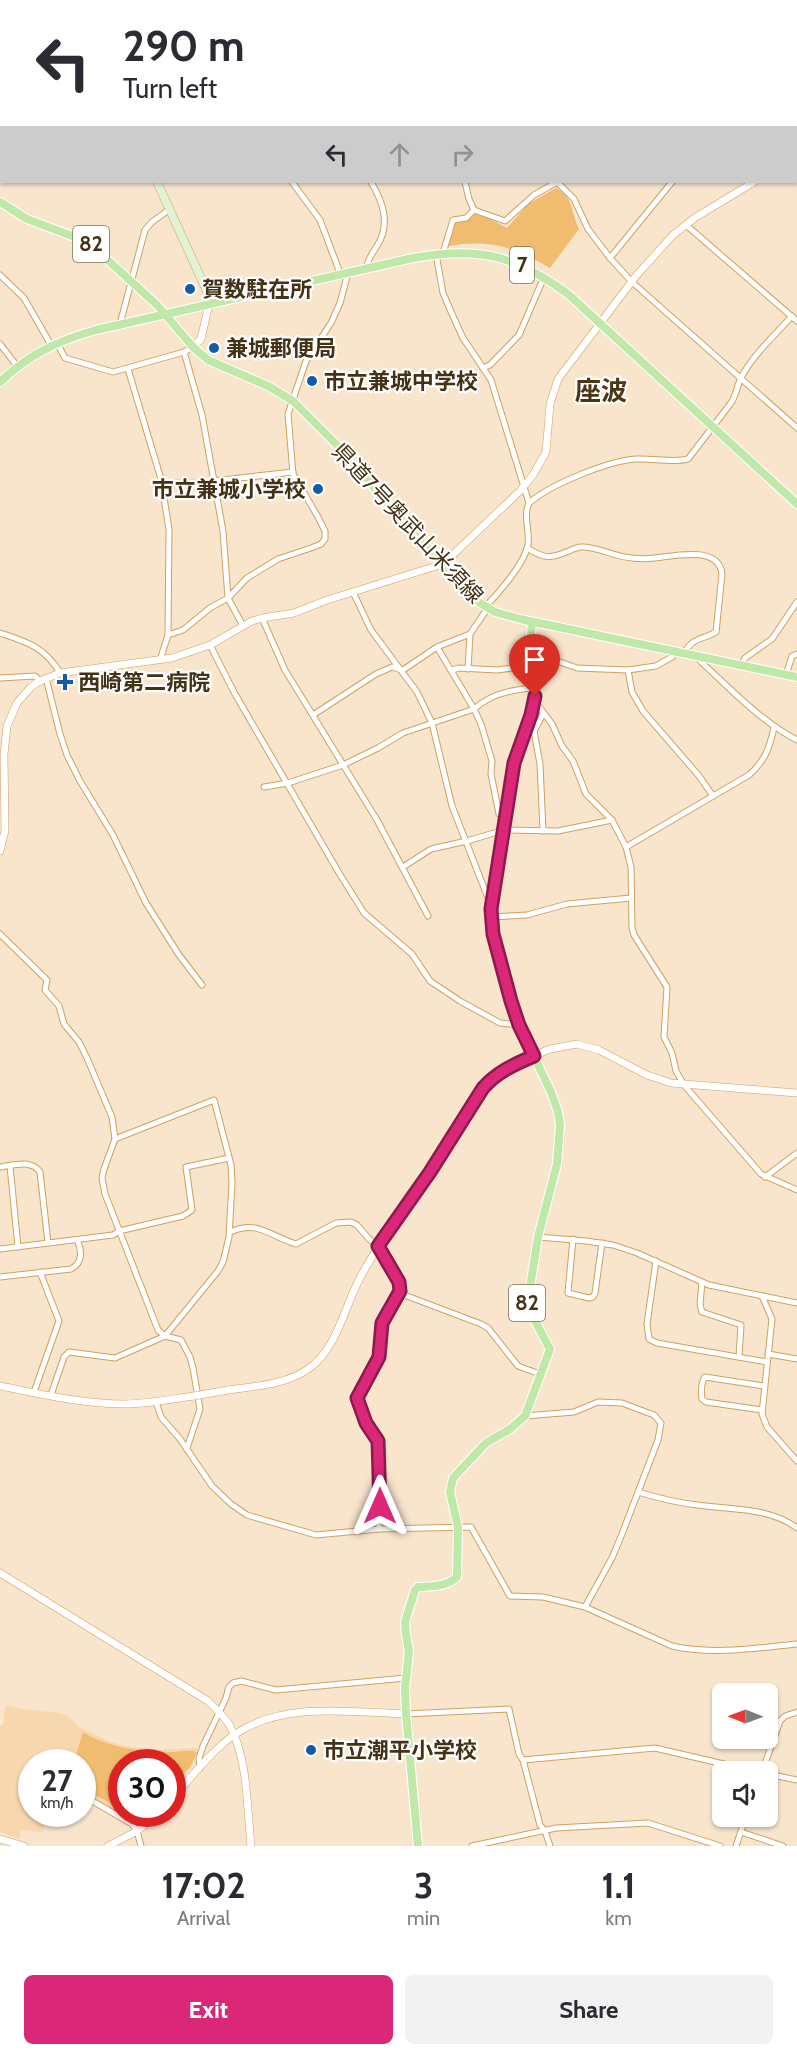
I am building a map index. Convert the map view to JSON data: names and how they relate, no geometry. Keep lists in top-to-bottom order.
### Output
{
  "streets": {
    "main road": ["82", "7", "県道7号奥武山米須線"]
  },
  "crossings": [
    ["82", "7"],
    ["82", "県道7号奥武山米須線"],
    ["7", "県道7号奥武山米須線"]
  ],
  "districts": ["座波"],
  "places": {
    "other": [
      "賀数駐在所",
      "兼城郵便局",
      "市立兼城中学校",
      "市立兼城小学校",
      "市立潮平小学校"
    ],
    "health": ["西崎第二病院"]
  },
  "north": "left",
  "page": {
    "turn": ["290 m", "Turn left"],
    "speed": "27 km/h",
    "limit": "30",
    "eta": [
      "17:02",
      "Arrival",
      "3",
      "min",
      "1.1",
      "km"
    ],
    "buttons": ["Exit", "Share"]
  }
}
